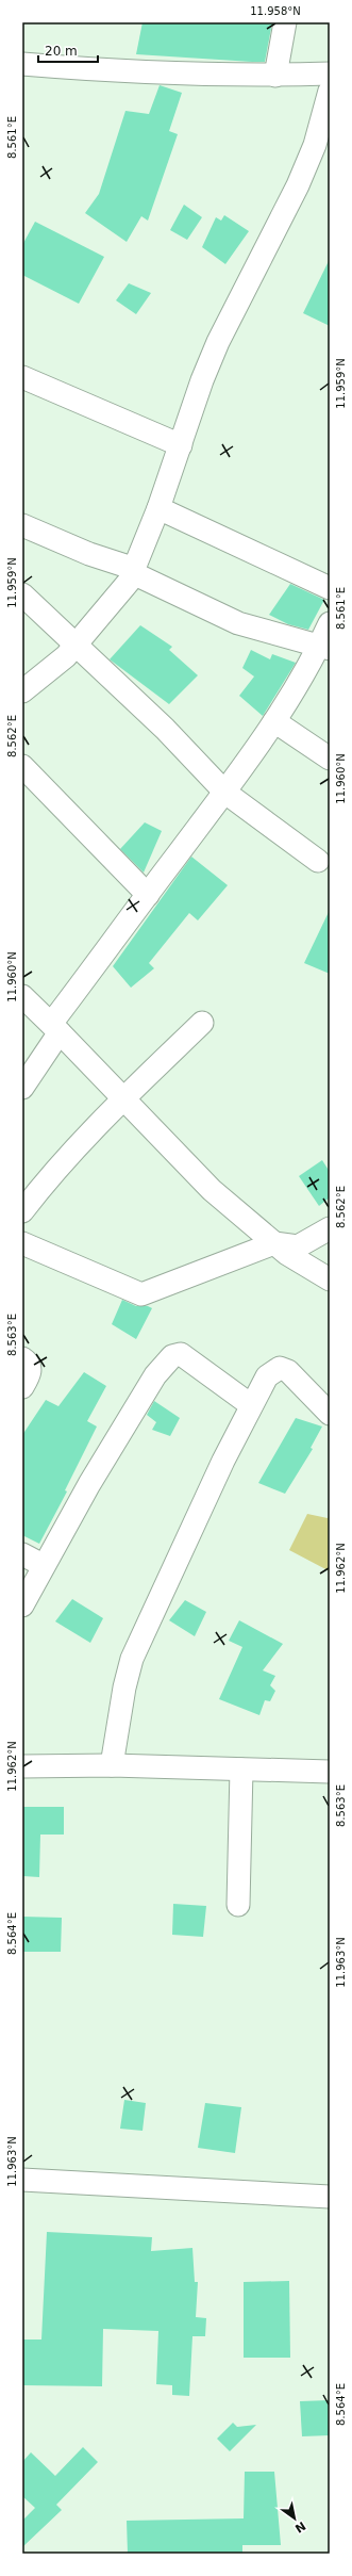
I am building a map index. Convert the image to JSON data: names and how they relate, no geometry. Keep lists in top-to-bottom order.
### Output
{
  "scale_bar": "20 m",
  "north": "bottom right",
  "coordinates": [
    "11.958°N",
    "8.561°E",
    "11.959°N",
    "8.562°E",
    "11.960°N",
    "8.563°E",
    "11.962°N",
    "8.564°E",
    "11.963°N"
  ]
}
